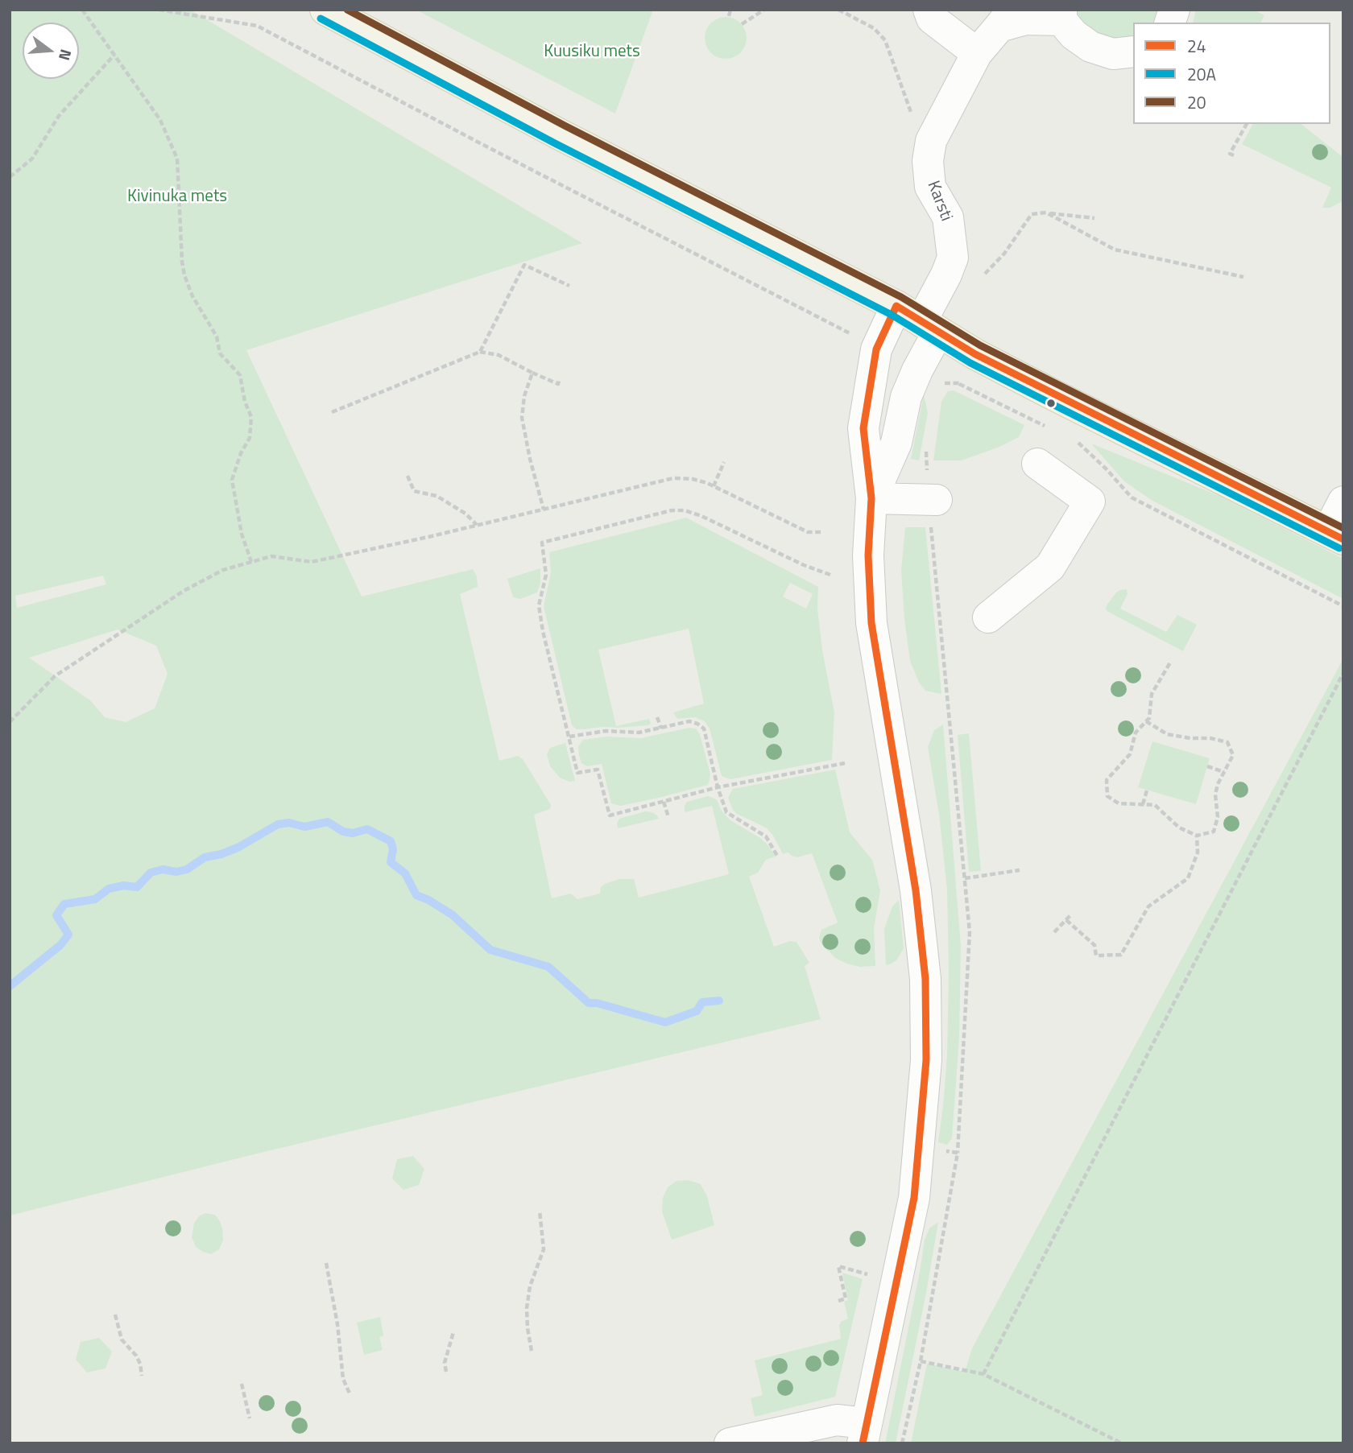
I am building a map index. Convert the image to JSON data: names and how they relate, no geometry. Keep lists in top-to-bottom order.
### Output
{
  "streets": {
    "street": ["Karsti"]
  },
  "parks": ["Kuusiku mets", "Kivinuka mets"],
  "lines": ["transit line 20", "transit line 20A", "transit line 24"],
  "legend": ["24", "20A", "20"],
  "north": "right"
}
